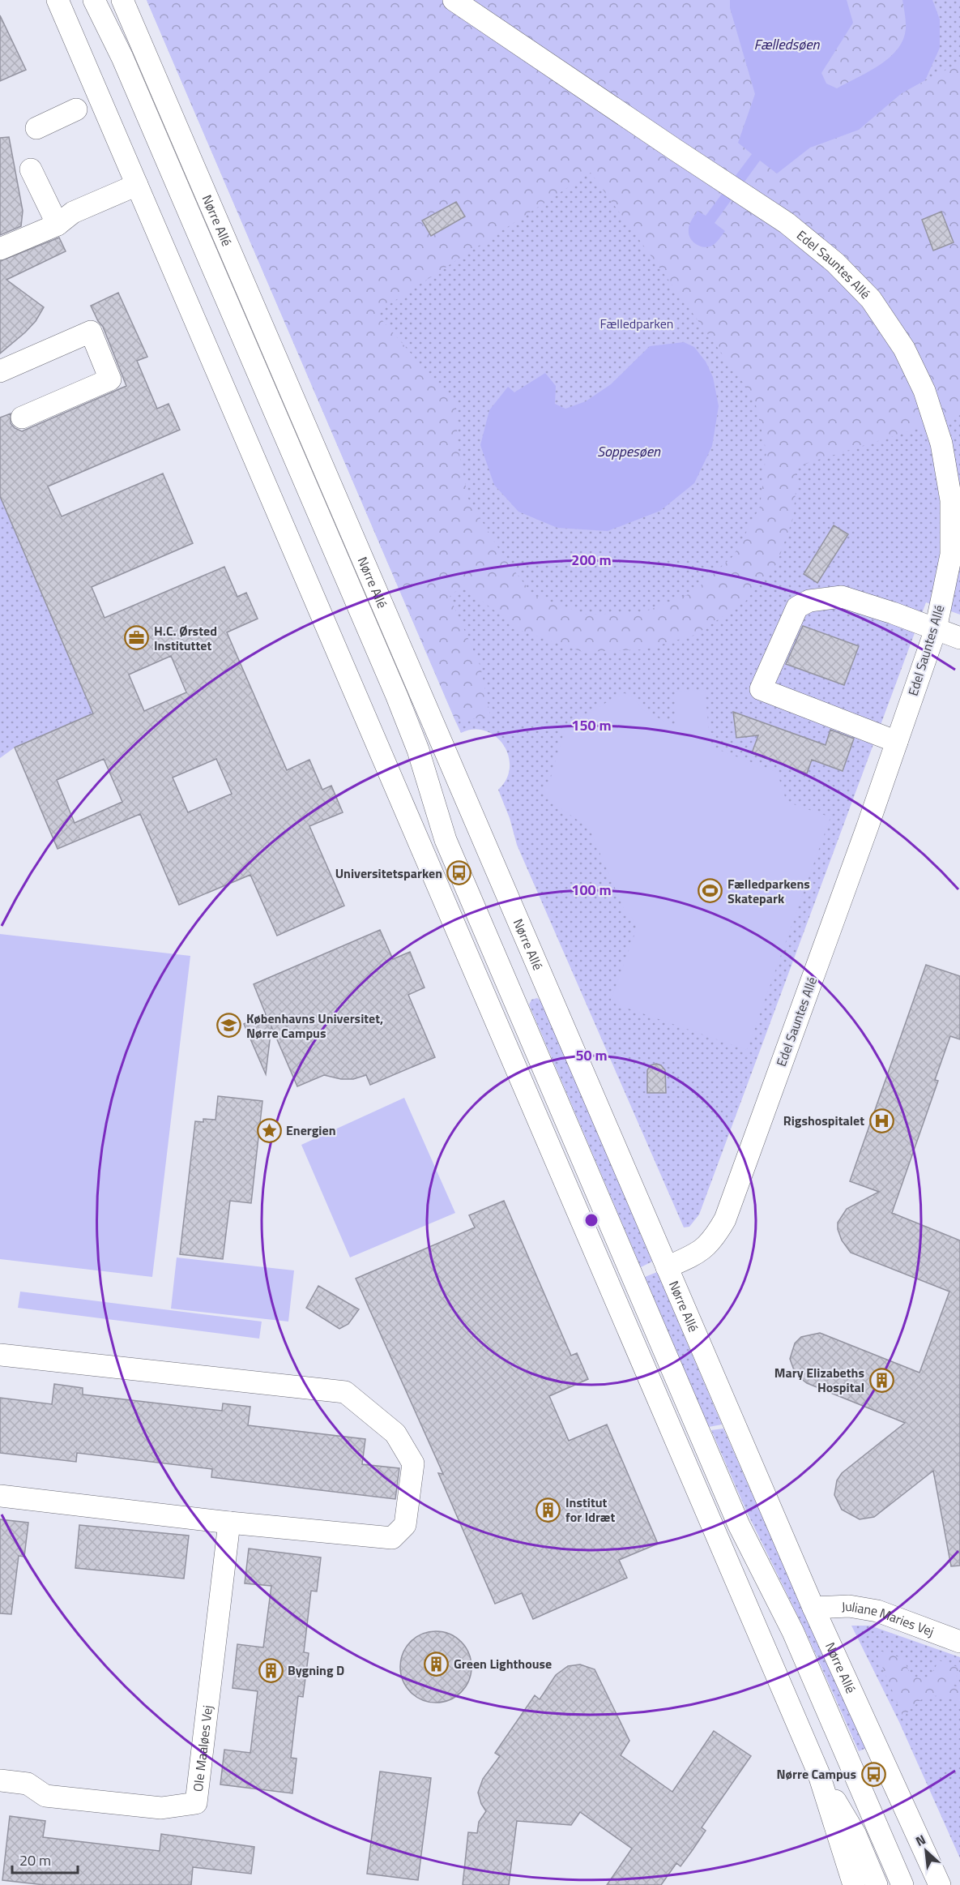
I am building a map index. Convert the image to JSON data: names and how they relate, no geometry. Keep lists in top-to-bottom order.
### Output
{
  "streets": {
    "street": [
      "Nørre Allé",
      "Edel Sauntes Allé",
      "Juliane Maries Vej",
      "Ole Maaløes Vej"
    ]
  },
  "crossings": [
    ["Nørre Allé", "Edel Sauntes Allé"],
    ["Nørre Allé", "Juliane Maries Vej"]
  ],
  "water": ["Fælledsøen", "Soppesøen"],
  "parks": ["Fælledparken"],
  "places": {
    "office": ["H.C. Ørsted Instituttet"],
    "bus stop": ["Universitetsparken", "Nørre Campus"],
    "sports": ["Fælledparkens Skatepark"],
    "school or university": ["Københavns Universitet, Nørre Campus"],
    "hospital": ["Rigshospitalet"],
    "place": ["Energien"],
    "building": [
      "Mary Elizabeths Hospital",
      "Institut for Idræt",
      "Green Lighthouse",
      "Bygning D"
    ]
  },
  "scale_bar": "20 m",
  "north": "top left",
  "rings": [
    "200 m",
    "150 m",
    "100 m",
    "50 m"
  ]
}
